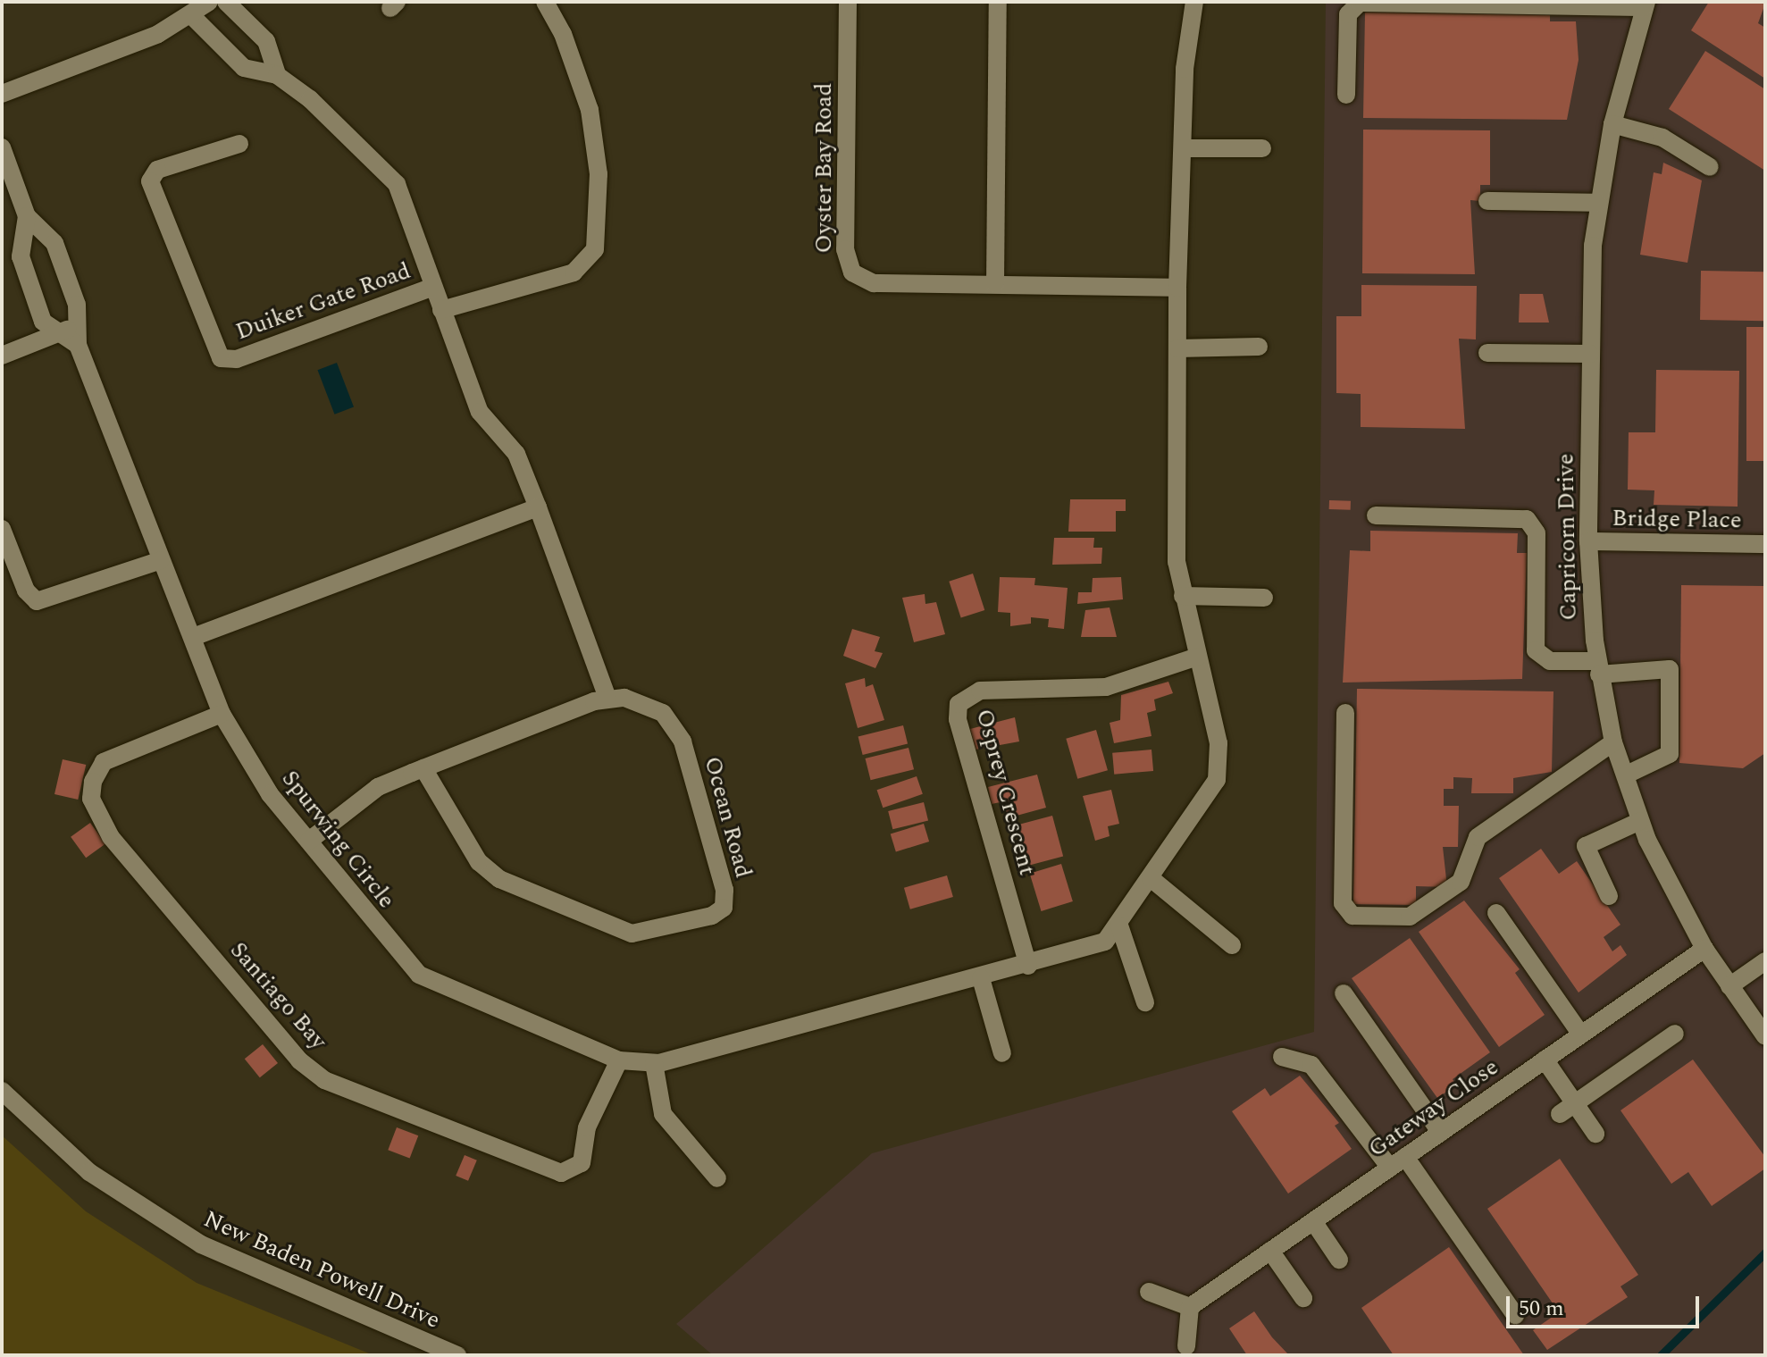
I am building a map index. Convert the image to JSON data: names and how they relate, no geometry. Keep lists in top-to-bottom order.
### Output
{
  "streets": {
    "street": [
      "Oyster Bay Road",
      "Duiker Gate Road",
      "Bridge Place",
      "Capricorn Drive",
      "Osprey Crescent",
      "Ocean Road",
      "Spurwing Circle",
      "Santiago Bay",
      "Gateway Close",
      "New Baden Powell Drive"
    ]
  },
  "crossings": [
    ["Duiker Gate Road", "Ocean Road"],
    ["Bridge Place", "Capricorn Drive"],
    ["Capricorn Drive", "Gateway Close"],
    ["Osprey Crescent", "Spurwing Circle"],
    ["Spurwing Circle", "Santiago Bay"]
  ],
  "scale_bar": "50 m"
}
